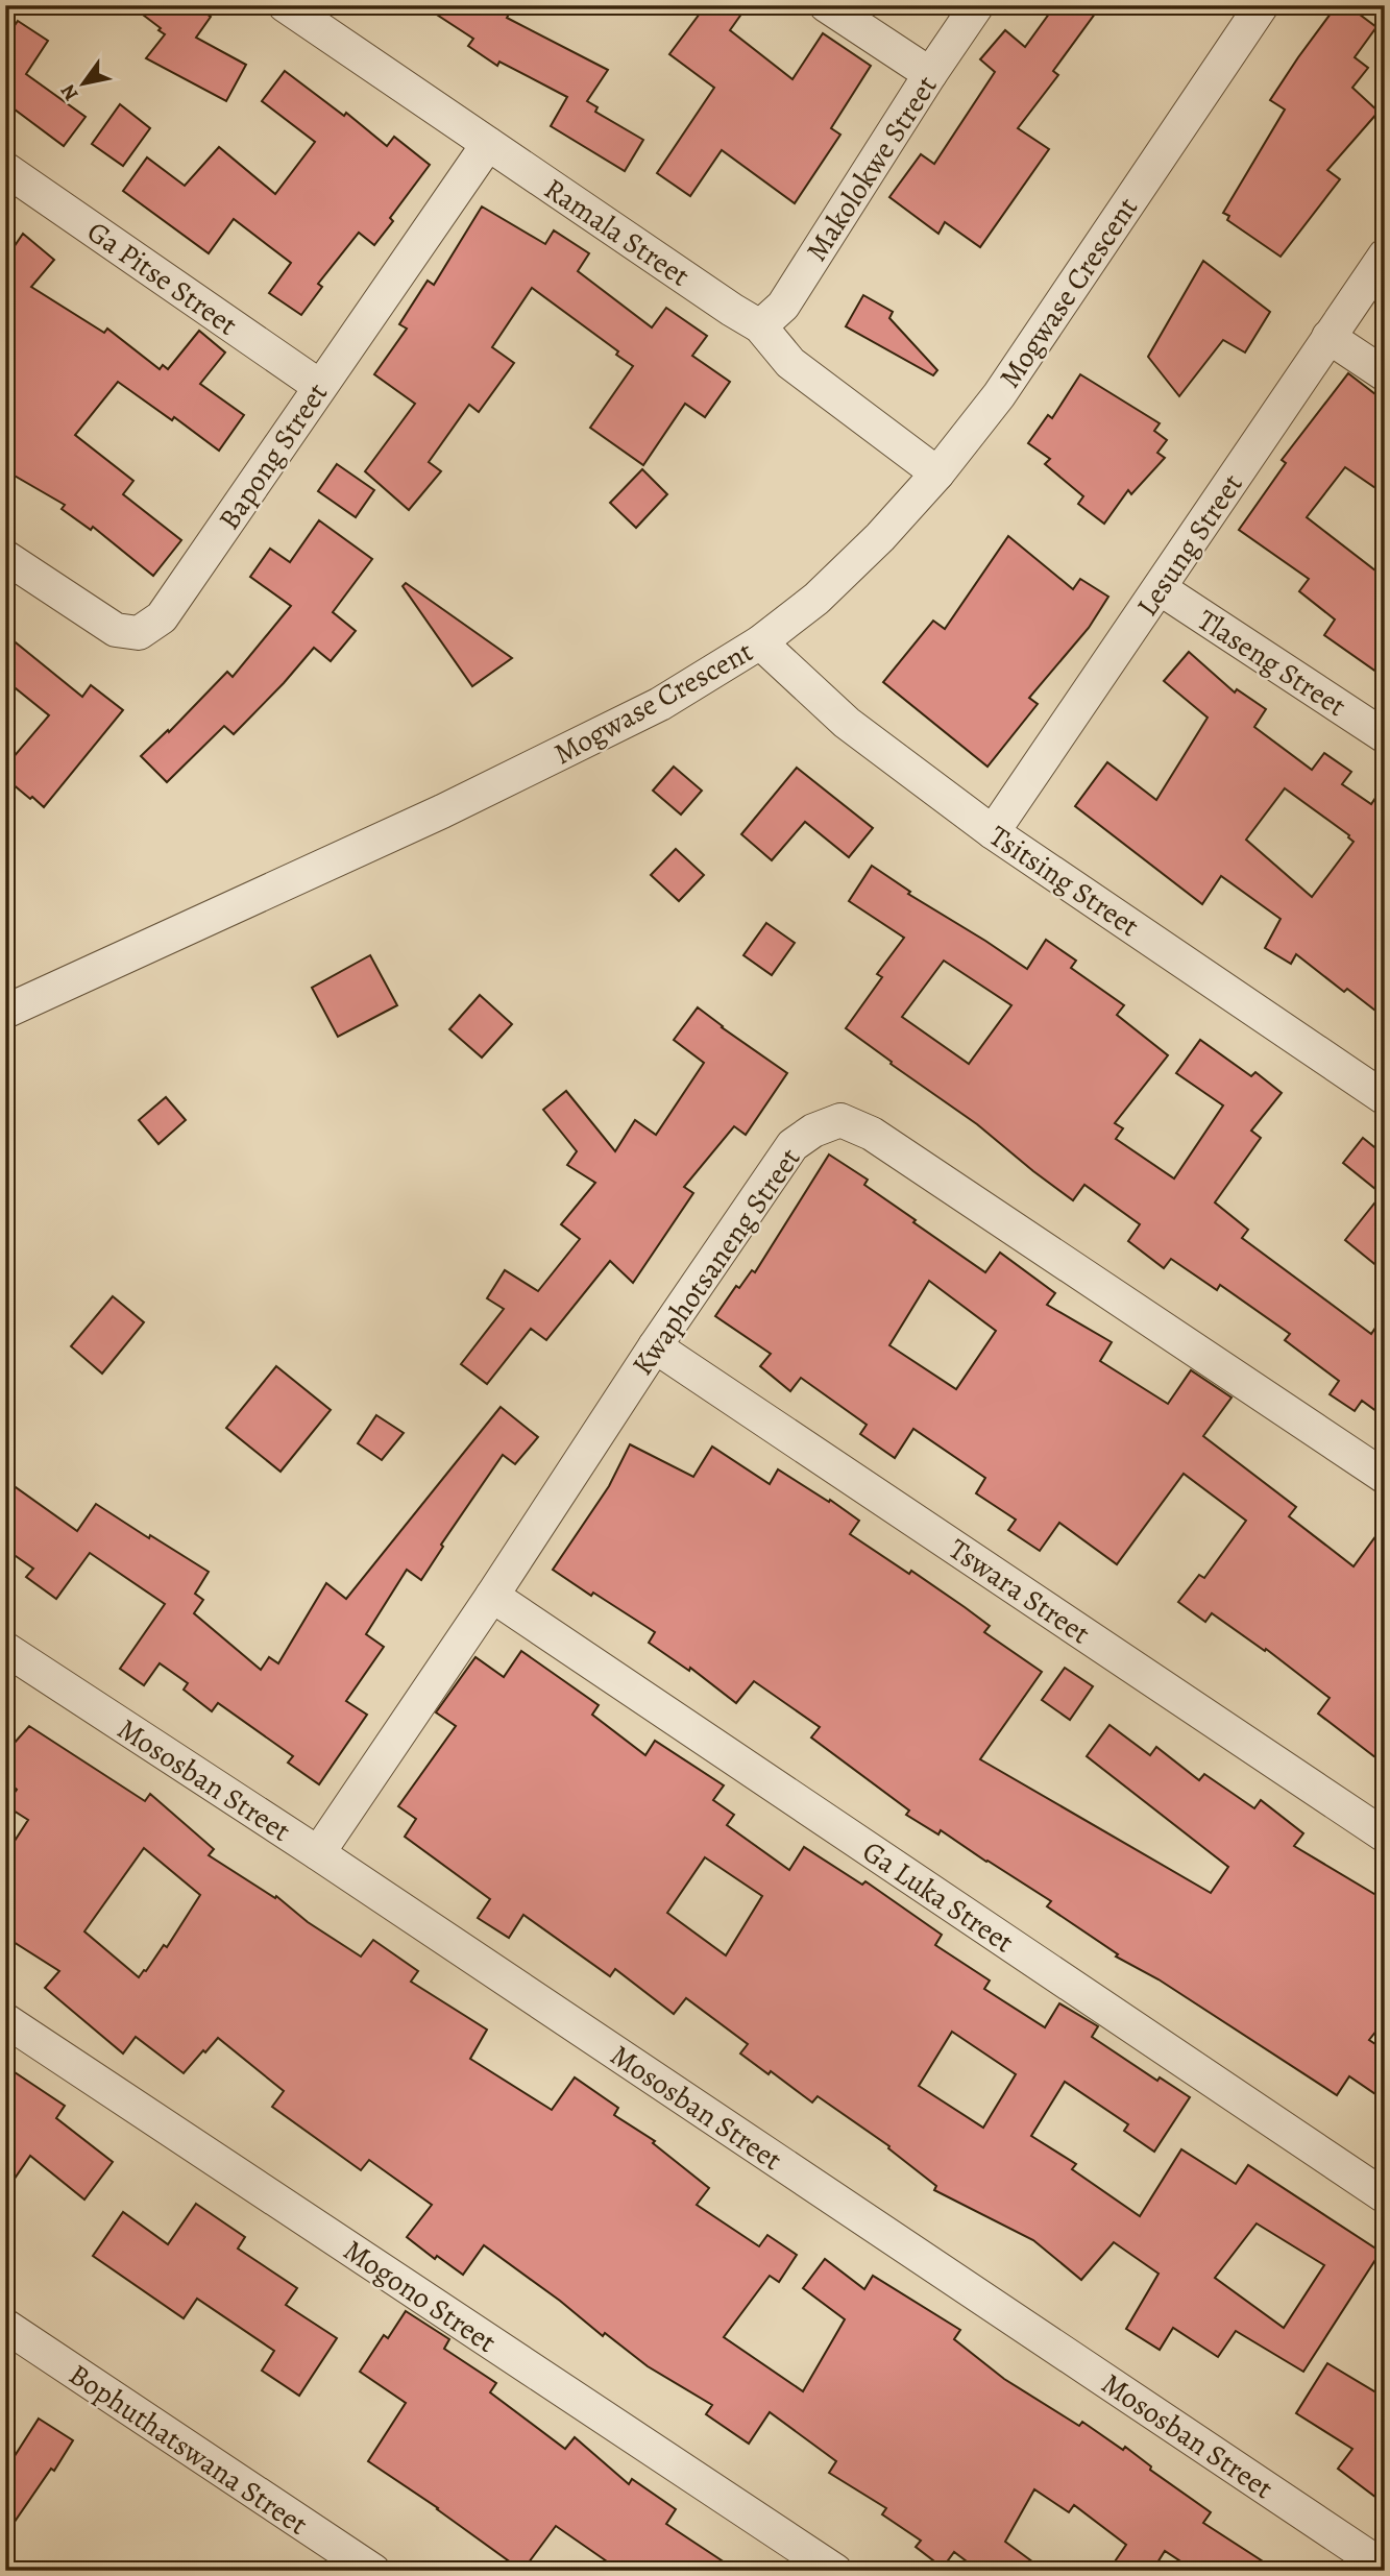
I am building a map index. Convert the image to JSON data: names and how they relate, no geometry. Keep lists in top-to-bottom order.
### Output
{
  "streets": {
    "street": [
      "Makolokwe Street",
      "Ramala Street",
      "Ga Pitse Street",
      "Mogwase Crescent",
      "Bapong Street",
      "Lesung Street",
      "Tlaseng Street",
      "Tsitsing Street",
      "Kwaphotsaneng Street",
      "Tswara Street",
      "Mososban Street",
      "Ga Luka Street",
      "Mogono Street",
      "Bophuthatswana Street"
    ]
  },
  "crossings": [
    ["Makolokwe Street", "Ramala Street"],
    ["Ramala Street", "Mogwase Crescent"],
    ["Ramala Street", "Bapong Street"],
    ["Ga Pitse Street", "Bapong Street"],
    ["Mogwase Crescent", "Tsitsing Street"],
    ["Lesung Street", "Tlaseng Street"],
    ["Lesung Street", "Tsitsing Street"],
    ["Kwaphotsaneng Street", "Tswara Street"],
    ["Kwaphotsaneng Street", "Mososban Street"],
    ["Kwaphotsaneng Street", "Ga Luka Street"]
  ],
  "north": "bottom left"
}
